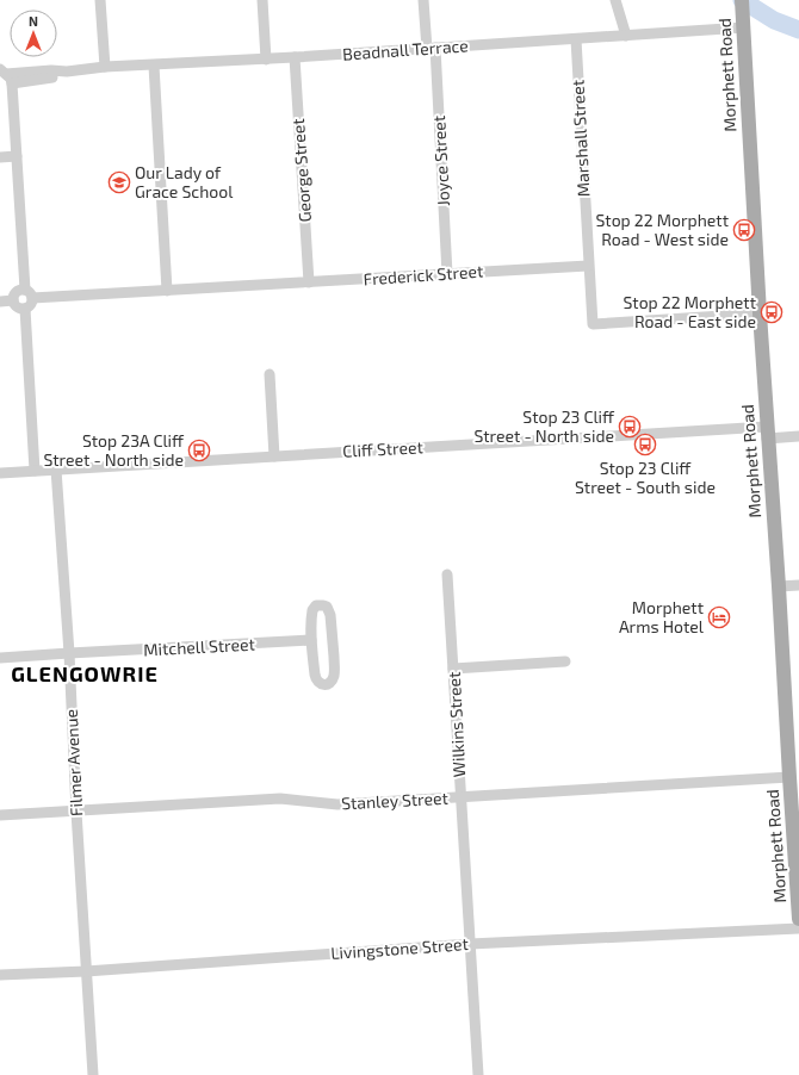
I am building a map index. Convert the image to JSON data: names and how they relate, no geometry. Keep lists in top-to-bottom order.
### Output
{
  "streets": {
    "main road": ["Morphett Road"],
    "street": [
      "Beadnall Terrace",
      "Marshall Street",
      "Joyce Street",
      "George Street",
      "Frederick Street",
      "Cliff Street",
      "Mitchell Street",
      "Wilkins Street",
      "Filmer Avenue",
      "Stanley Street",
      "Livingstone Street"
    ]
  },
  "crossings": [
    ["Beadnall Terrace", "Morphett Road"],
    ["Beadnall Terrace", "Marshall Street"],
    ["Beadnall Terrace", "Joyce Street"],
    ["Beadnall Terrace", "George Street"],
    ["Morphett Road", "Cliff Street"],
    ["Morphett Road", "Stanley Street"],
    ["Marshall Street", "Frederick Street"],
    ["Joyce Street", "Frederick Street"],
    ["George Street", "Frederick Street"],
    ["Cliff Street", "Filmer Avenue"],
    ["Mitchell Street", "Filmer Avenue"],
    ["Wilkins Street", "Stanley Street"],
    ["Wilkins Street", "Livingstone Street"],
    ["Filmer Avenue", "Stanley Street"],
    ["Filmer Avenue", "Livingstone Street"]
  ],
  "districts": ["GLENGOWRIE"],
  "places": {
    "school or university": ["Our Lady of Grace School"],
    "bus stop": [
      "Stop 22 Morphett Road - West side",
      "Stop 22 Morphett Road - East side",
      "Stop 23 Cliff Street - North side",
      "Stop 23 Cliff Street - South side",
      "Stop 23A Cliff Street - North side"
    ],
    "hotel": ["Morphett Arms Hotel"]
  },
  "north": "top"
}
